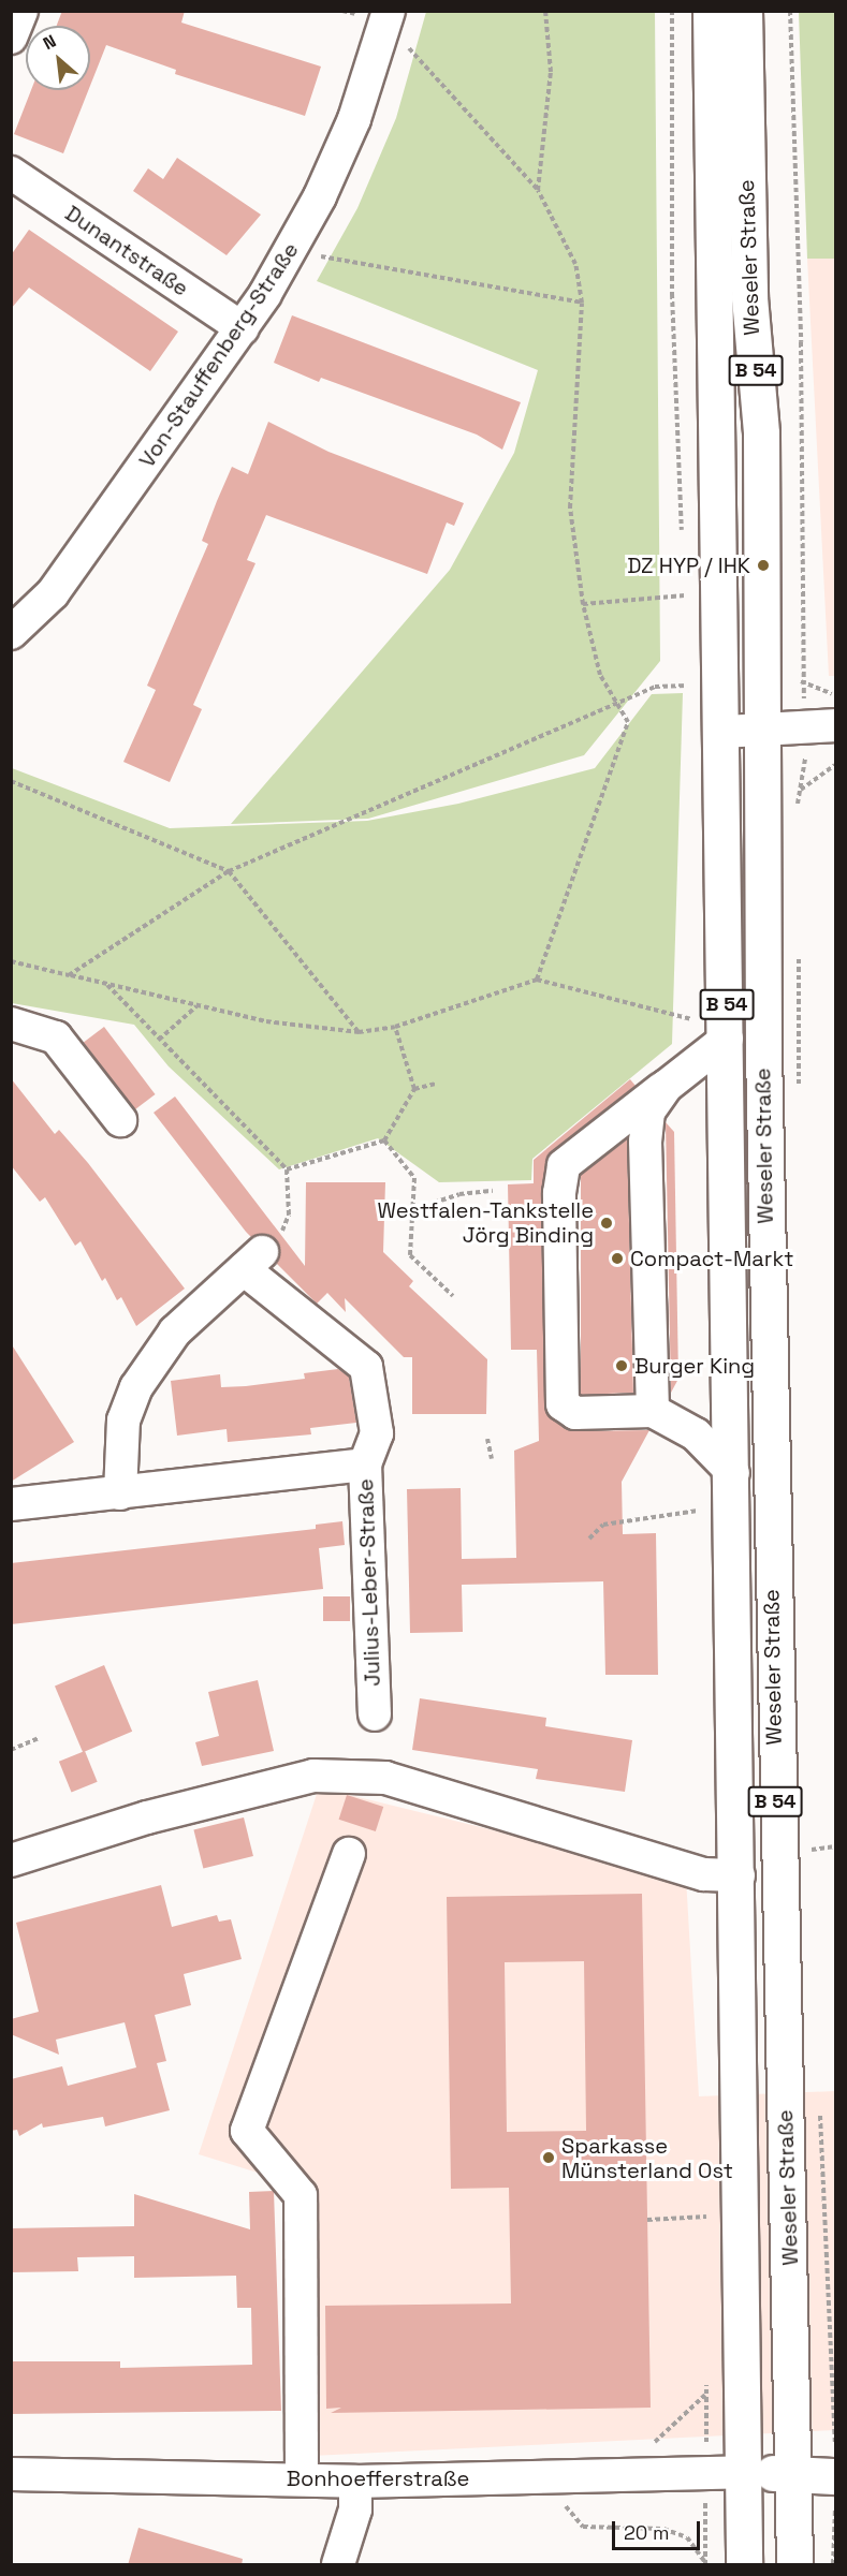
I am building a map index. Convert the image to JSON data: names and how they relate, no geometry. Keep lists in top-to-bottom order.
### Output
{
  "streets": {
    "main road": ["Weseler Straße", "B 54"],
    "street": [
      "Dunantstraße",
      "Von-Stauffenberg-Straße",
      "Julius-Leber-Straße",
      "Bonhoefferstraße"
    ]
  },
  "crossings": [
    ["Dunantstraße", "Von-Stauffenberg-Straße"],
    ["Weseler Straße", "Bonhoefferstraße"]
  ],
  "places": [
    "DZ HYP / IHK",
    "Westfalen-Tankstelle Jörg Binding",
    "Compact-Markt",
    "Burger King",
    "Sparkasse Münsterland Ost"
  ],
  "scale_bar": "20 m",
  "north": "top left"
}
